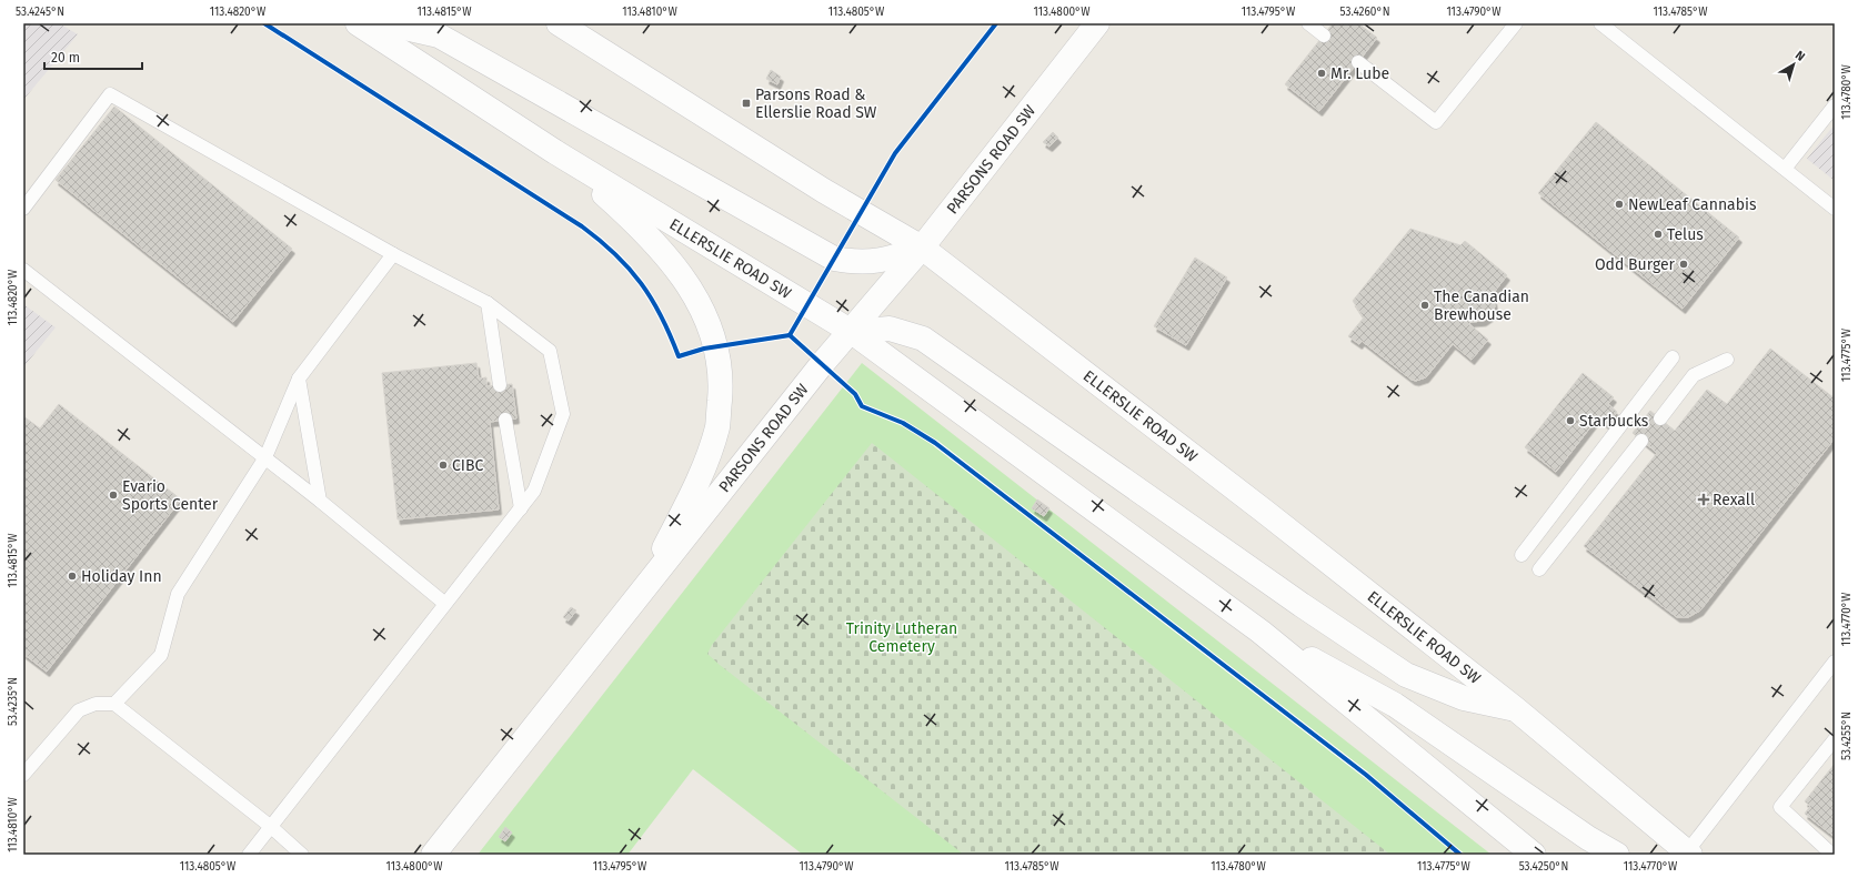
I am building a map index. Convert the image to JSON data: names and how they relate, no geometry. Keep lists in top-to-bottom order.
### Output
{
  "streets": {
    "main road": ["PARSONS ROAD SW", "ELLERSLIE ROAD SW"]
  },
  "crossings": [
    ["PARSONS ROAD SW", "ELLERSLIE ROAD SW"]
  ],
  "parks": ["Trinity Lutheran Cemetery"],
  "places": {
    "other": [
      "Mr. Lube",
      "NewLeaf Cannabis",
      "Telus",
      "Odd Burger",
      "The Canadian Brewhouse",
      "Starbucks",
      "CIBC",
      "Evario Sports Center",
      "Holiday Inn"
    ],
    "transit": ["Parsons Road & Ellerslie Road SW"],
    "health": ["Rexall"]
  },
  "scale_bar": "20 m",
  "north": "top right",
  "coordinates": [
    "53.4245°N",
    "113.4820°W",
    "113.4815°W",
    "113.4810°W",
    "113.4805°W",
    "113.4800°W",
    "113.4795°W",
    "53.4260°N",
    "113.4790°W",
    "113.4785°W",
    "113.4780°W",
    "113.4775°W",
    "113.4770°W",
    "53.4235°N",
    "53.4255°N",
    "53.4250°N"
  ]
}
